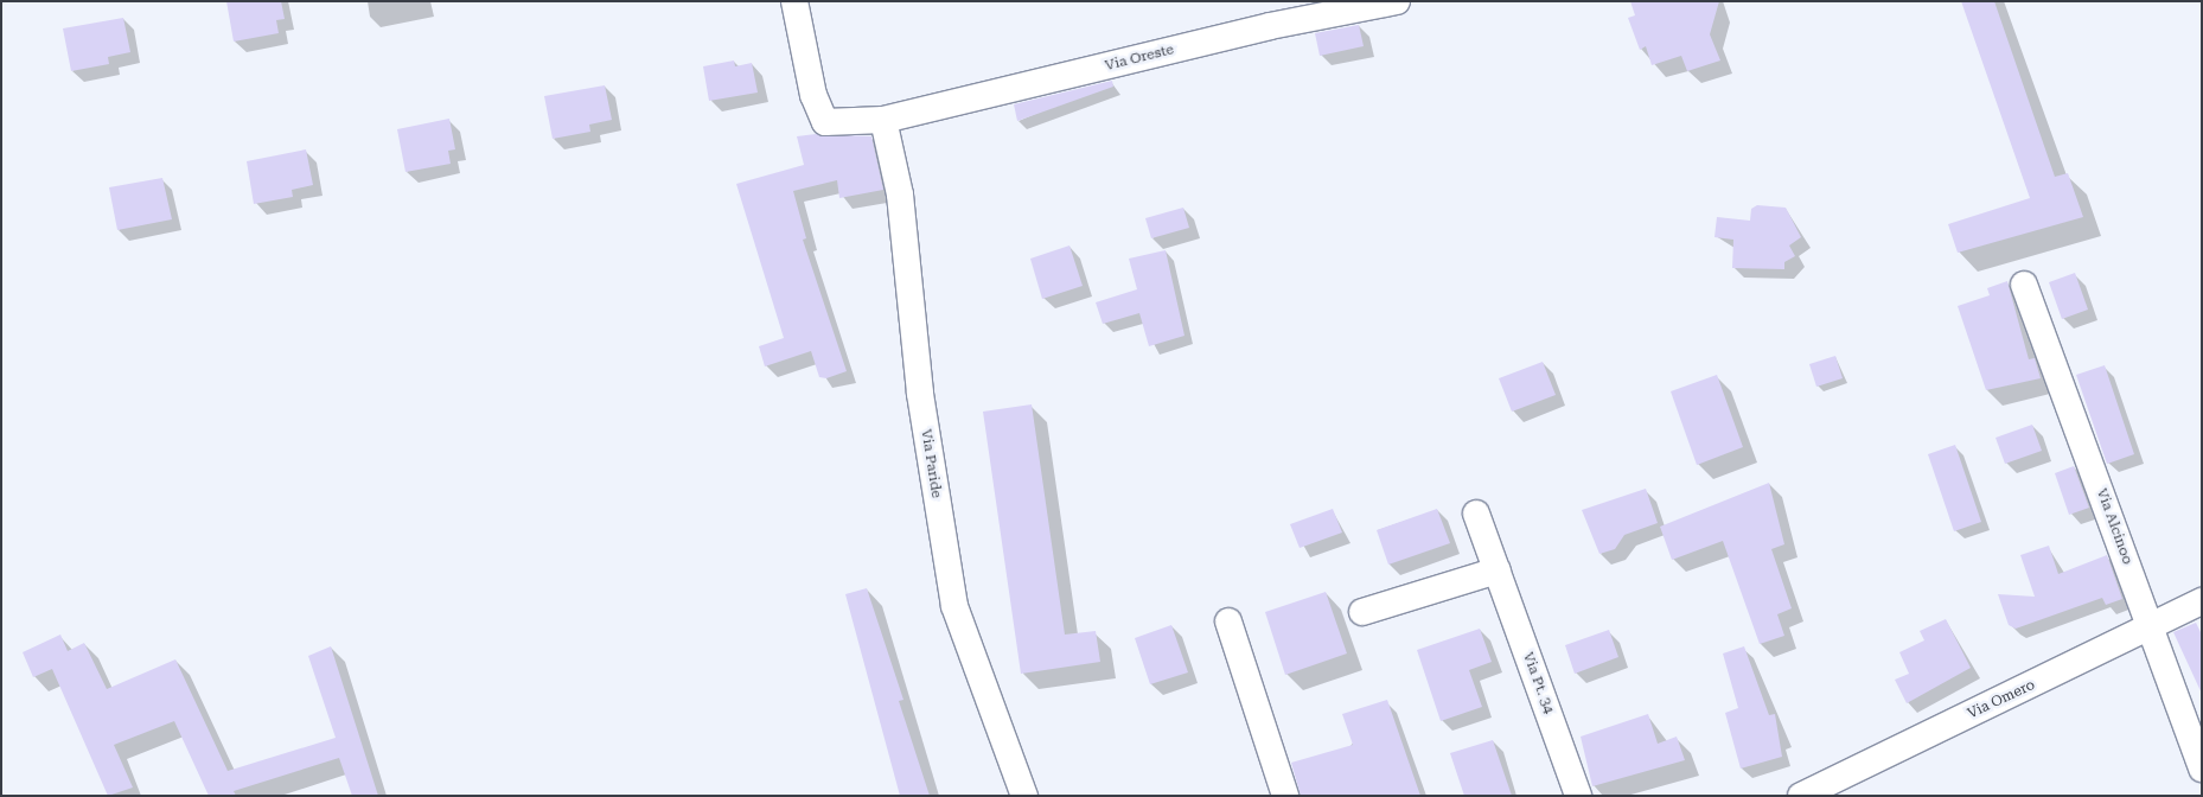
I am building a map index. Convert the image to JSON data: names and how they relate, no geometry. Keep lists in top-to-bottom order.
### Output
{
  "streets": {
    "street": [
      "Via Oreste",
      "Via Paride",
      "Via Alcinoo",
      "Via Pt. 34",
      "Via Omero"
    ]
  },
  "crossings": [
    ["Via Oreste", "Via Paride"],
    ["Via Alcinoo", "Via Omero"]
  ]
}
